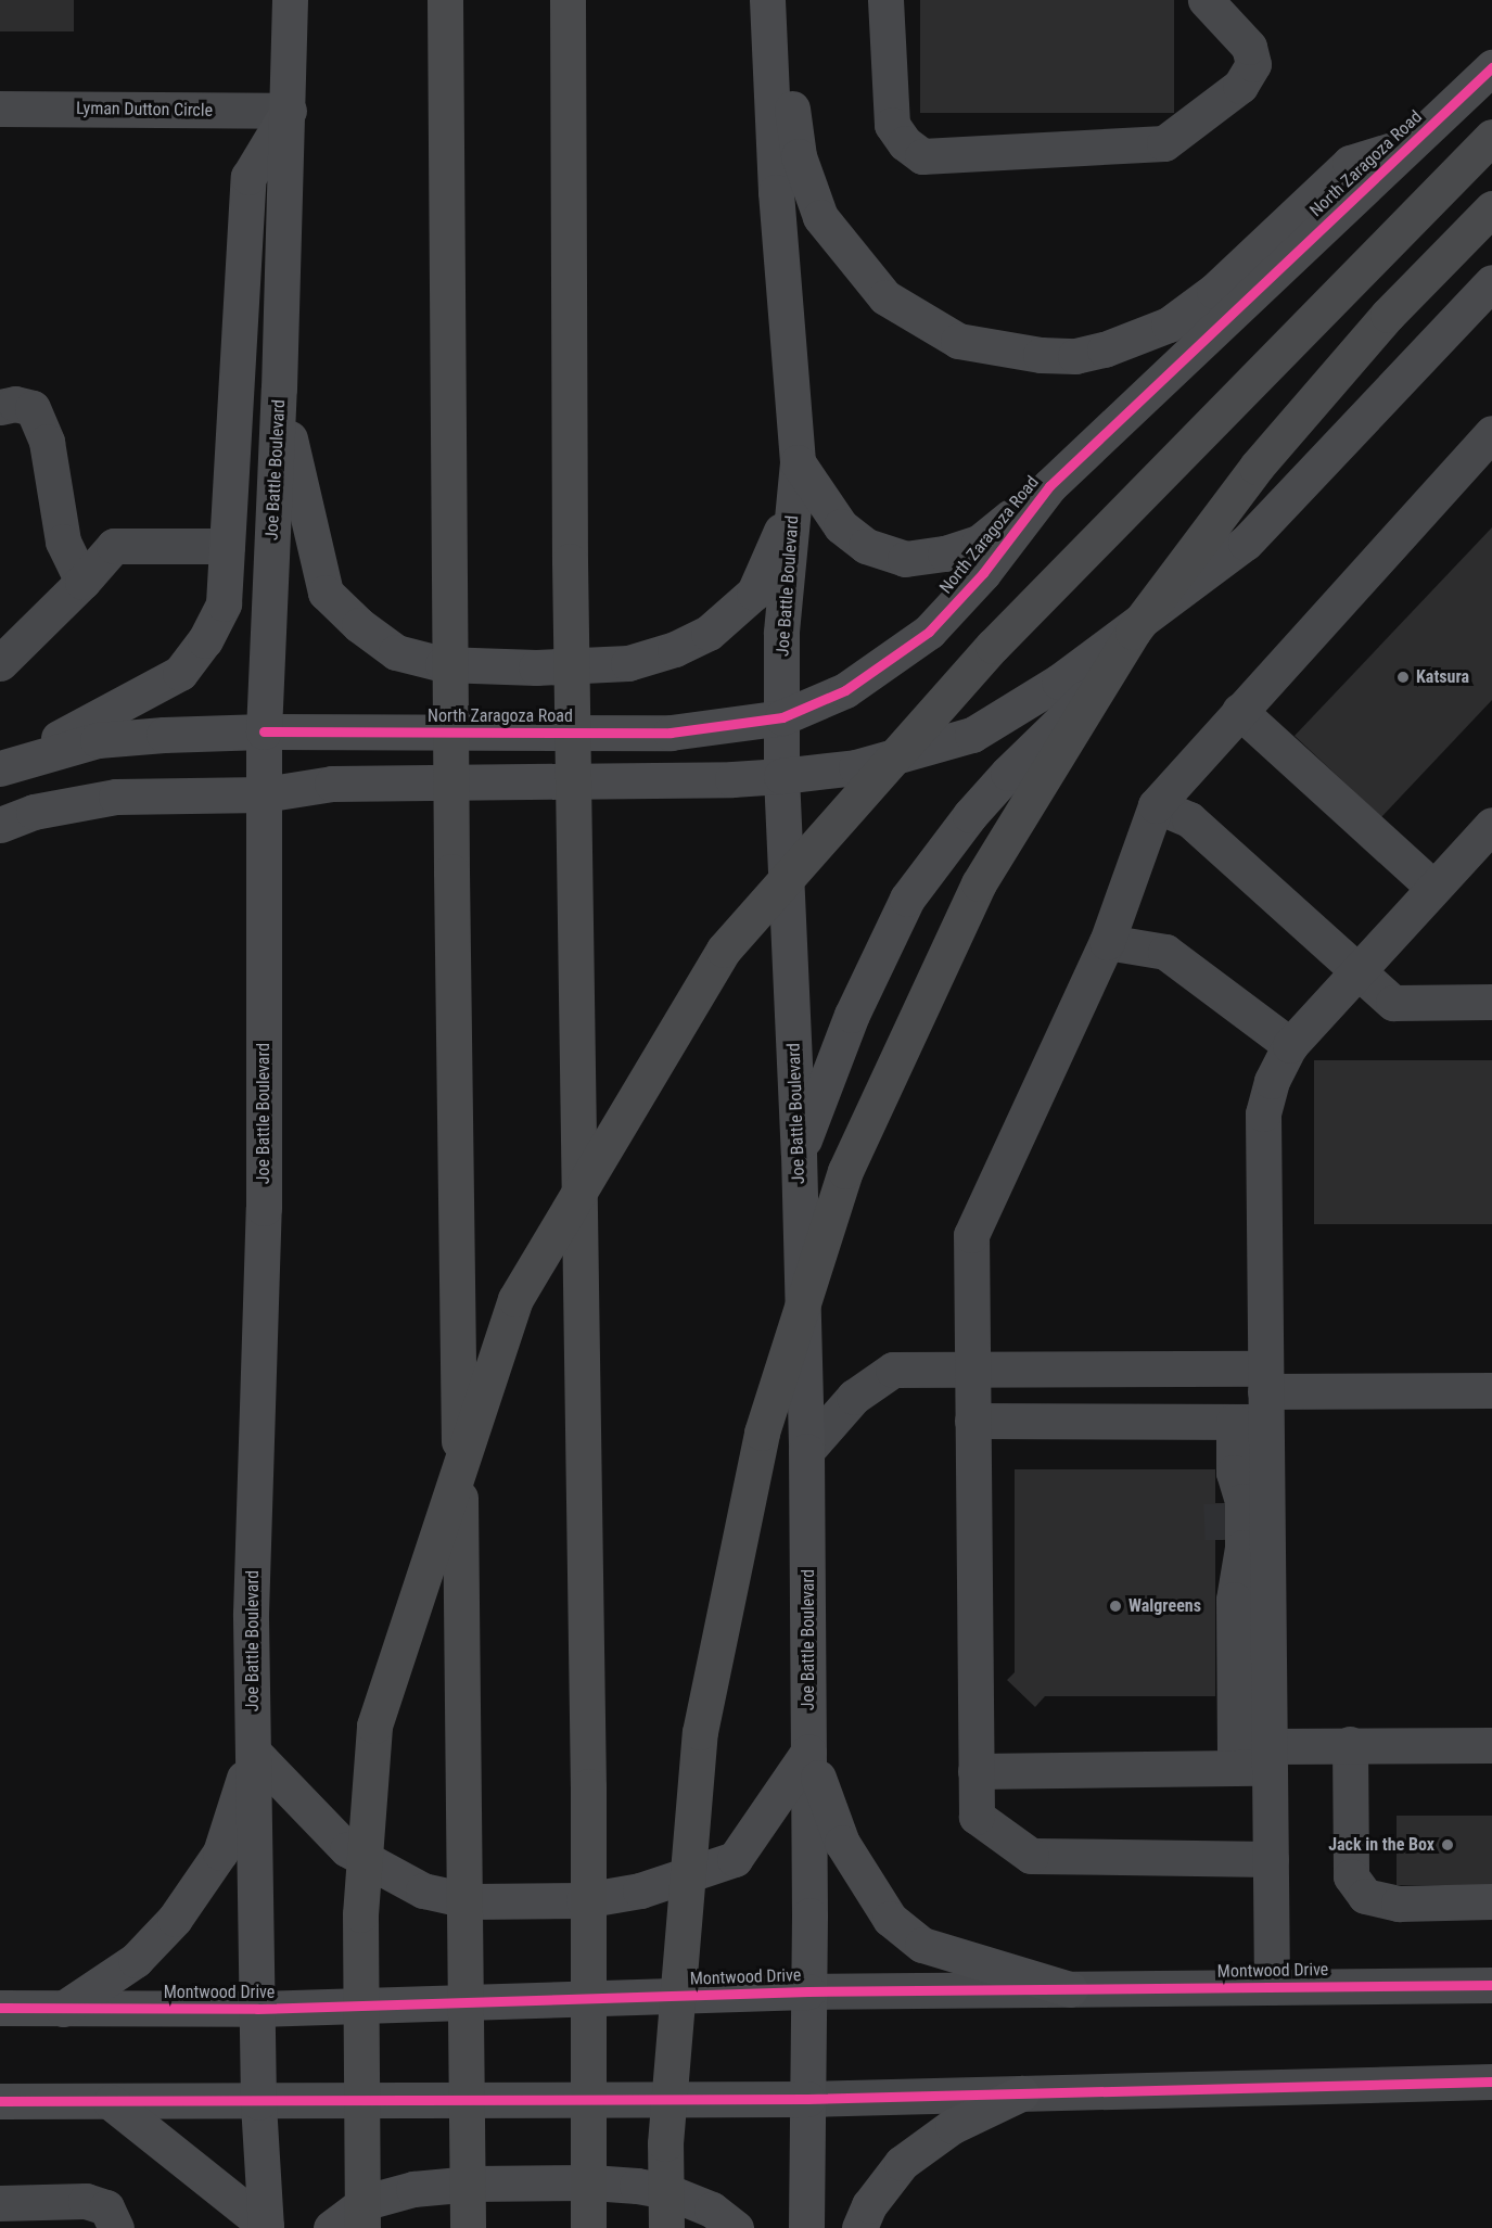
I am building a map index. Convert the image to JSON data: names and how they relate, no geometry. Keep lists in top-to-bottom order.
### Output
{
  "streets": {
    "main road": ["North Zaragoza Road", "Joe Battle Boulevard", "Montwood Drive"],
    "street": ["Lyman Dutton Circle"]
  },
  "crossings": [
    ["Lyman Dutton Circle", "Joe Battle Boulevard"],
    ["North Zaragoza Road", "Joe Battle Boulevard"],
    ["Joe Battle Boulevard", "Montwood Drive"]
  ],
  "places": ["Katsura", "Walgreens", "Jack in the Box"]
}
